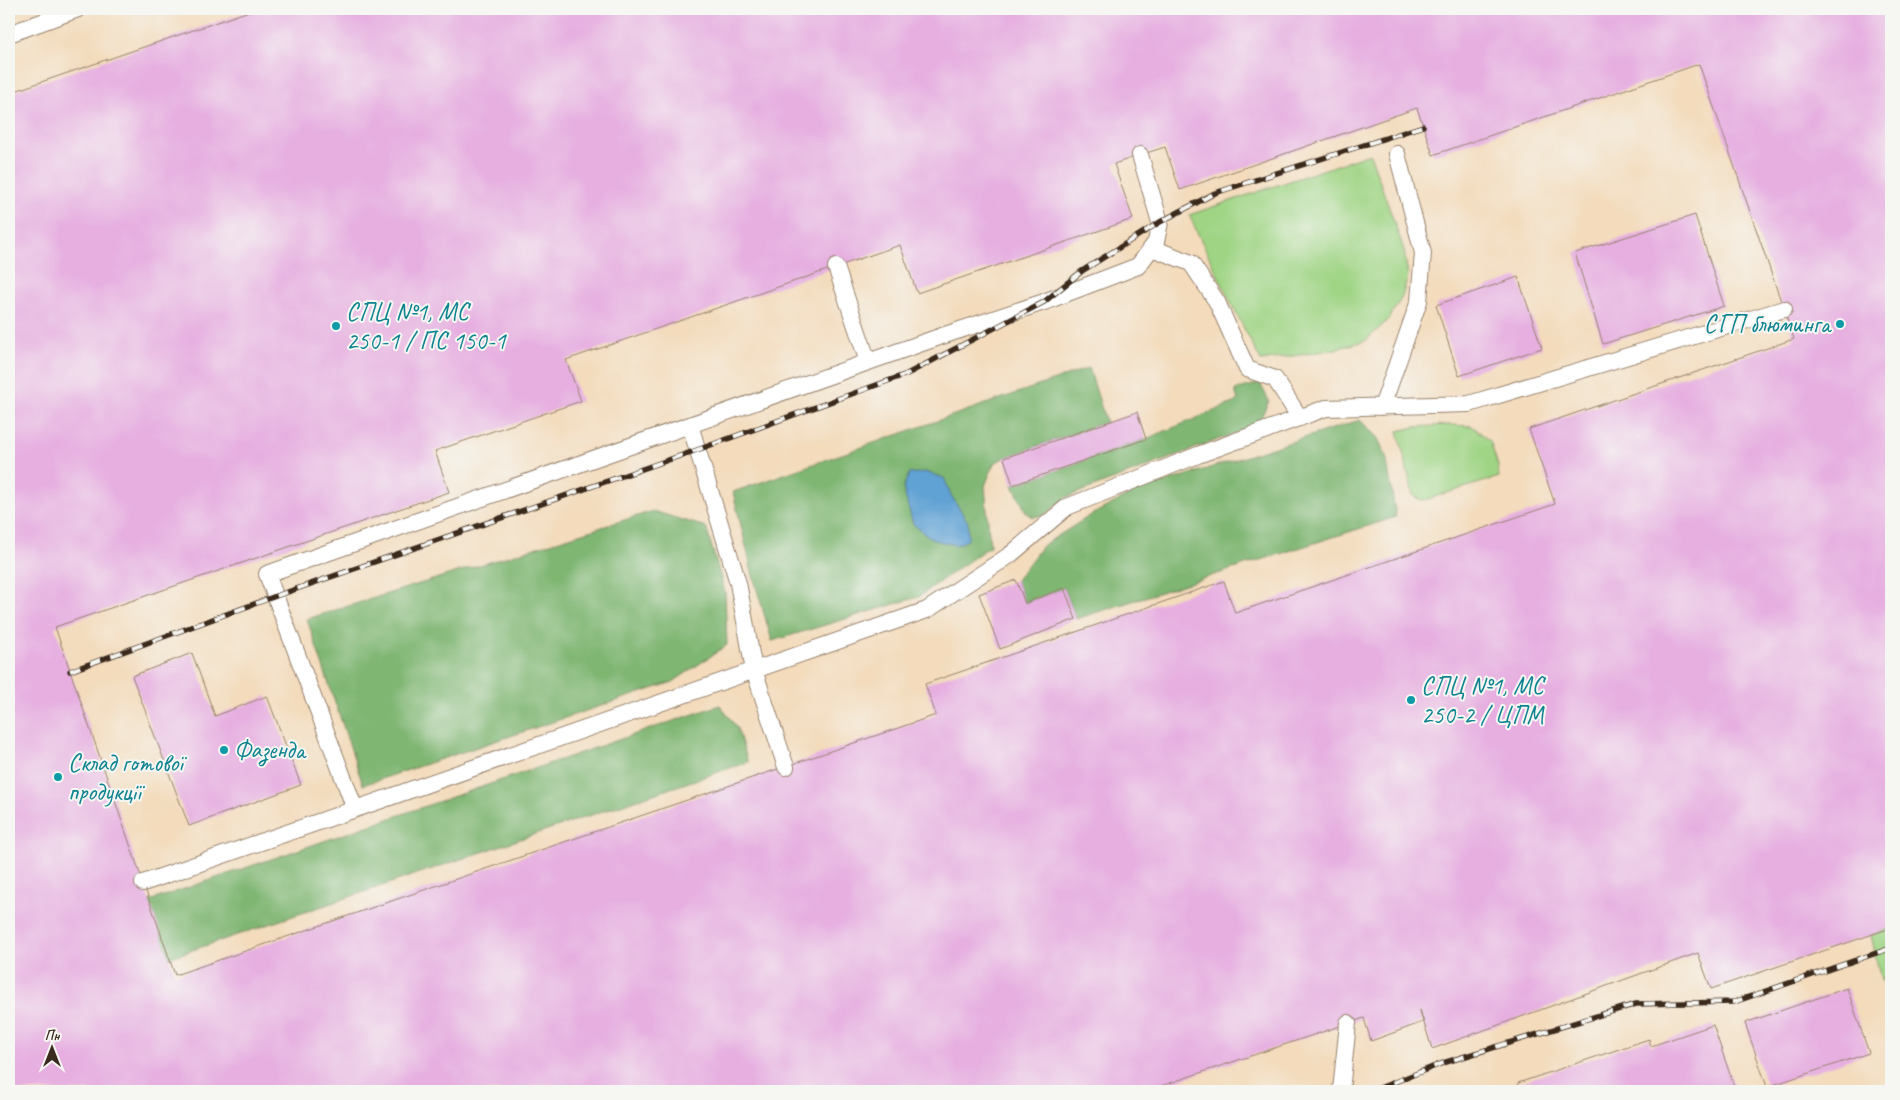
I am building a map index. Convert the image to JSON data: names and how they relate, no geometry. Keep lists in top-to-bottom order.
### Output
{
  "places": [
    "СГП блюминга",
    "СПЦ №1, МС 250-1 / ПС 150-1",
    "СПЦ №1, МС 250-2 / ЦПМ",
    "Фазенда",
    "Склад готової продукції"
  ],
  "north": "top"
}
